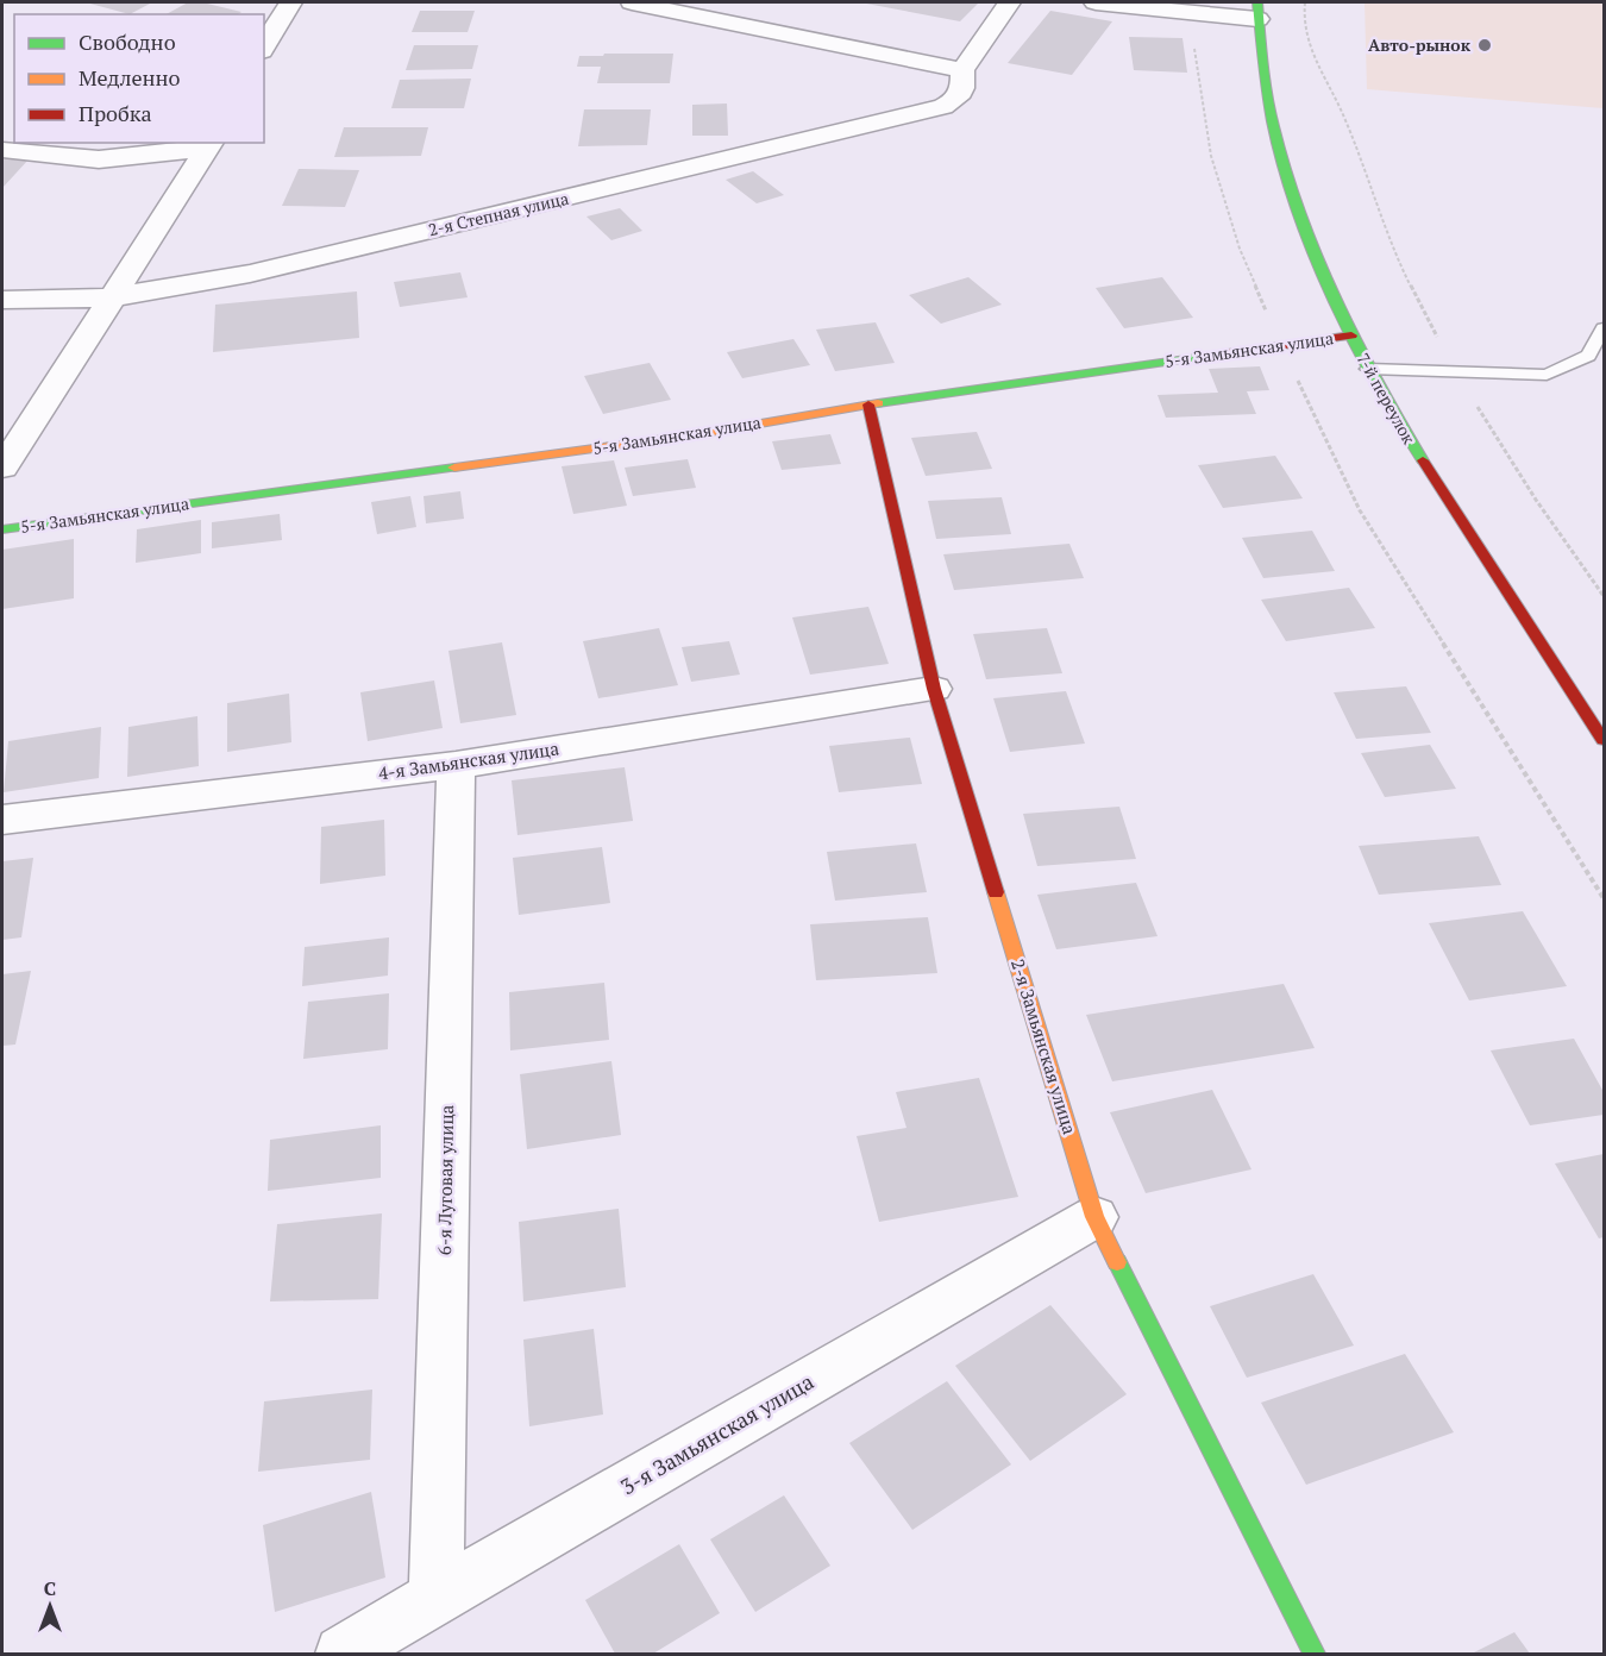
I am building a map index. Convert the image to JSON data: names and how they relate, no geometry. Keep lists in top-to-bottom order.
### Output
{
  "streets": {
    "street": [
      "2-я Степная улица",
      "5-я Замьянская улица",
      "7-й переулок",
      "4-я Замьянская улица",
      "2-я Замьянская улица",
      "6-я Луговая улица",
      "3-я Замьянская улица"
    ]
  },
  "crossings": [
    ["5-я Замьянская улица", "7-й переулок"],
    ["5-я Замьянская улица", "2-я Замьянская улица"],
    ["4-я Замьянская улица", "2-я Замьянская улица"],
    ["4-я Замьянская улица", "6-я Луговая улица"],
    ["2-я Замьянская улица", "3-я Замьянская улица"],
    ["6-я Луговая улица", "3-я Замьянская улица"]
  ],
  "places": ["Авто-рынок"],
  "legend": ["Свободно", "Медленно", "Пробка"],
  "north": "top"
}
